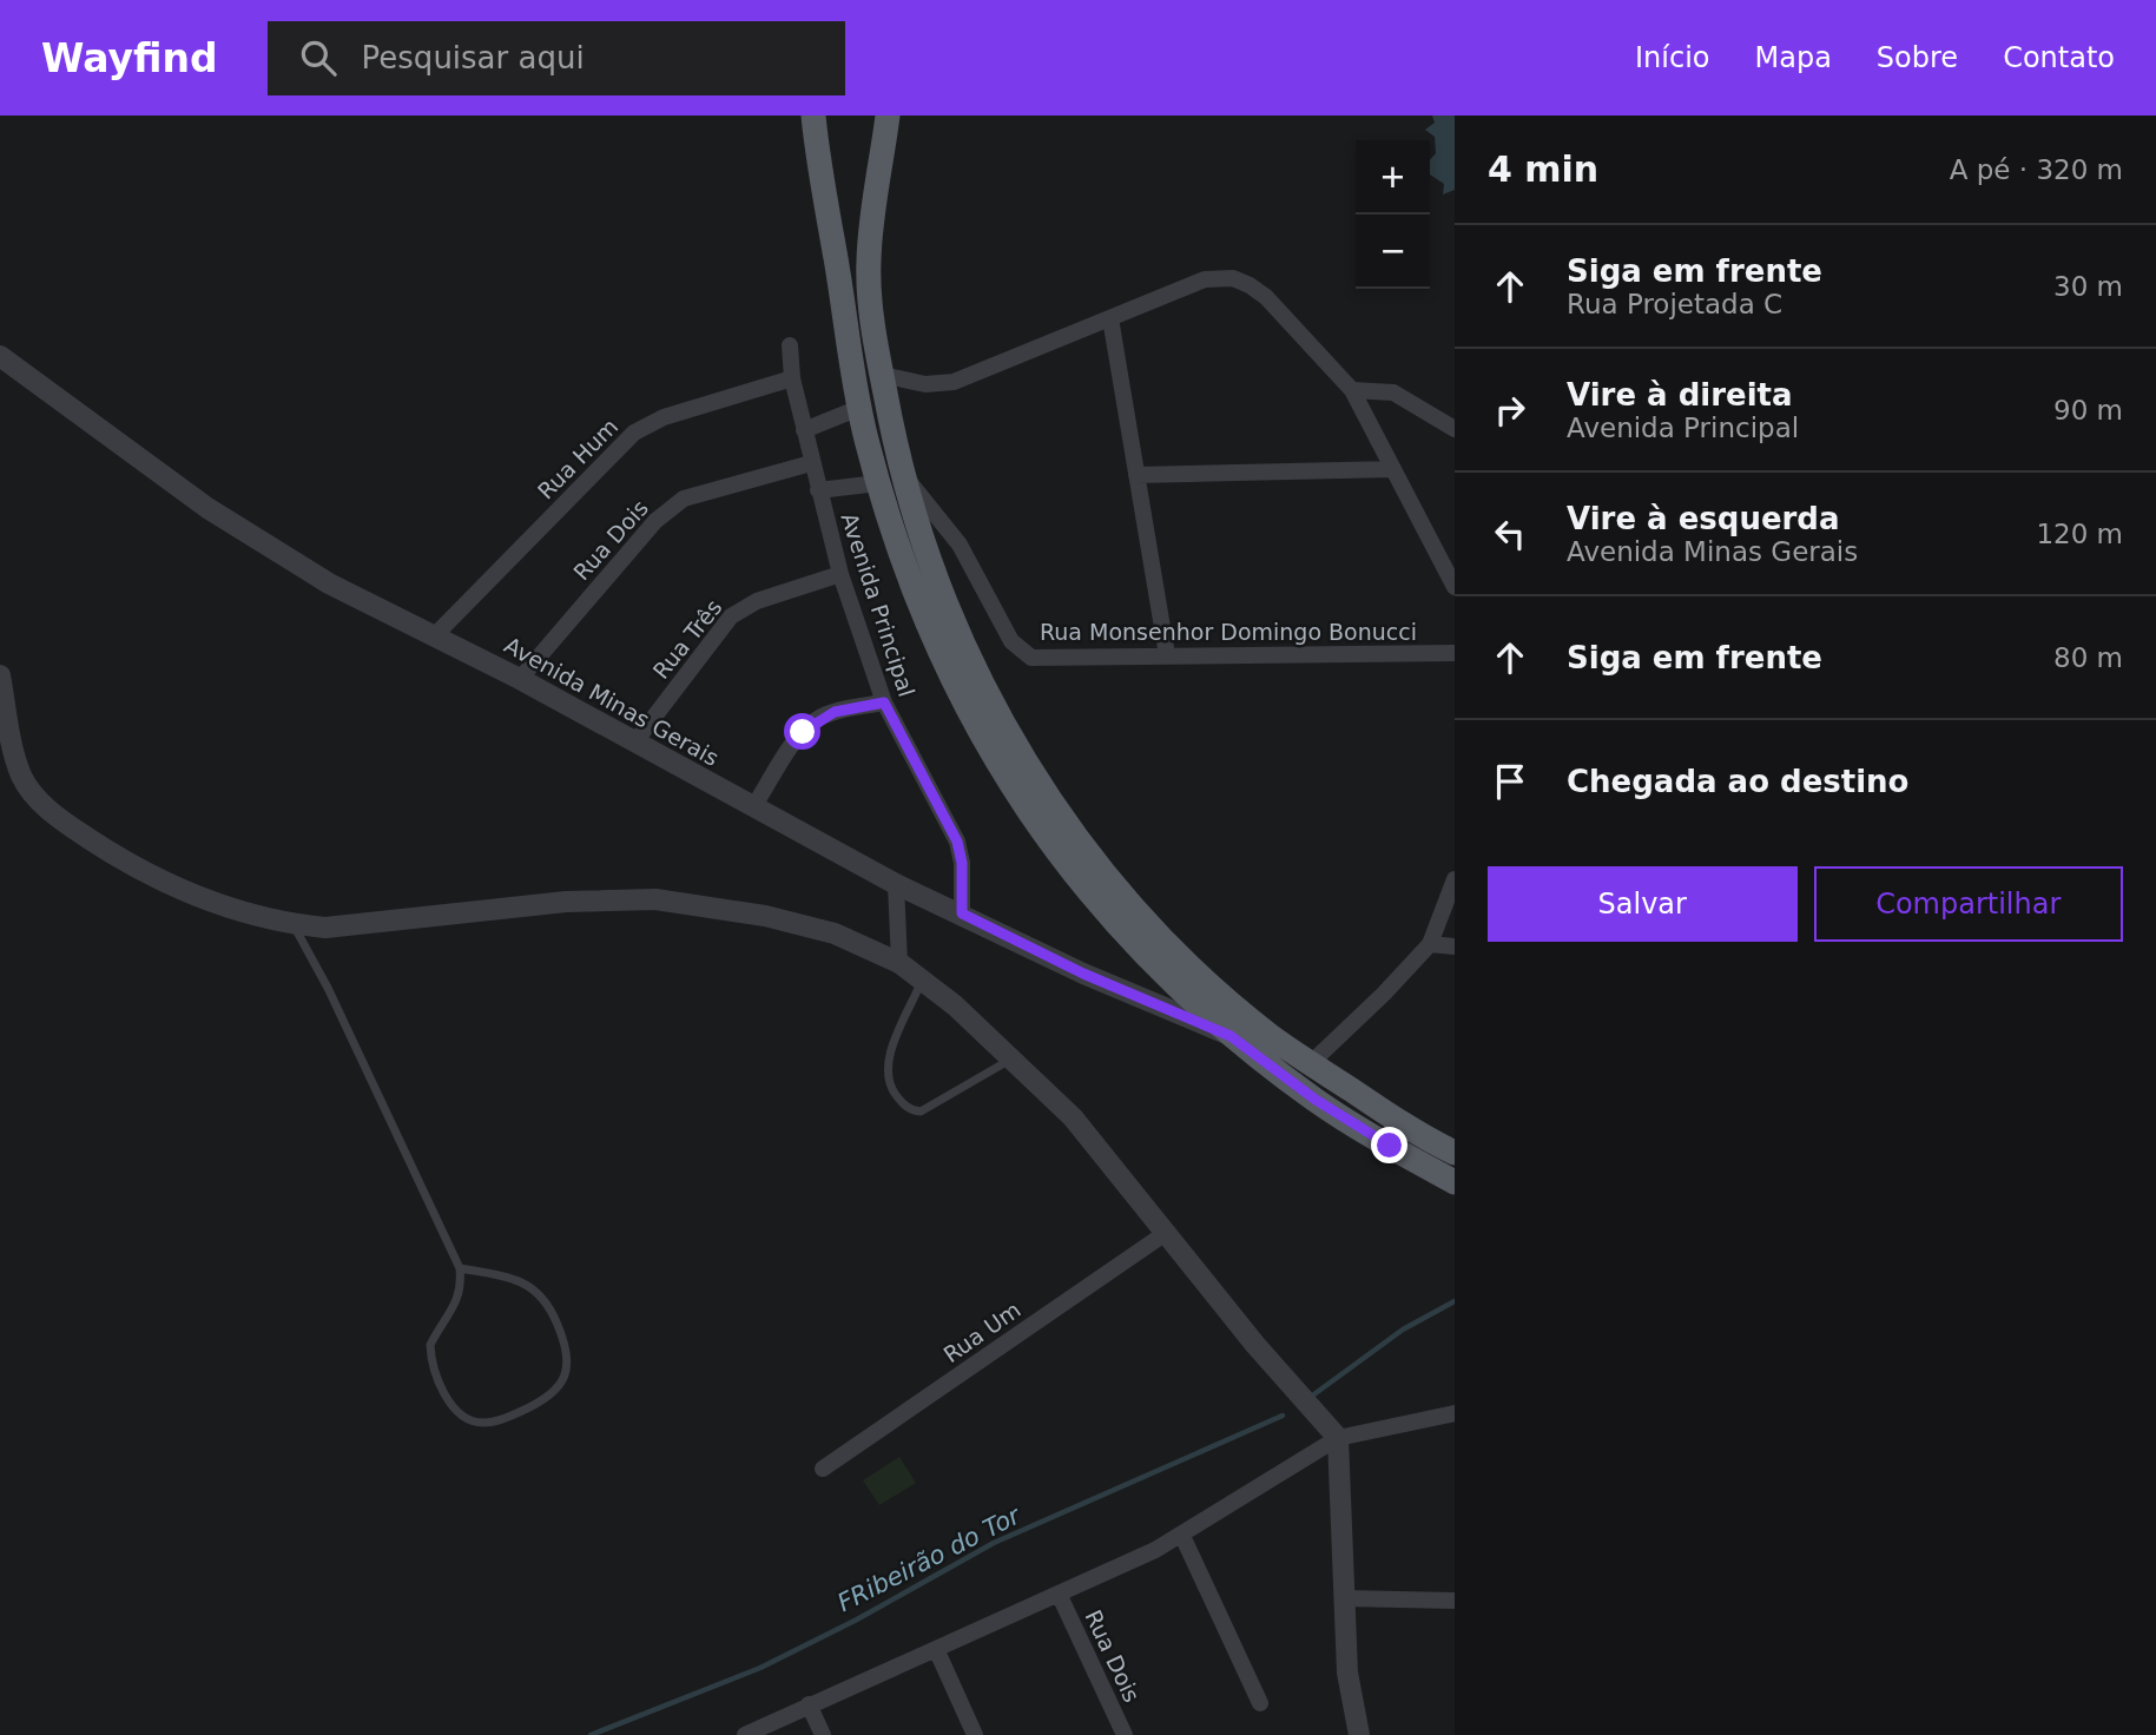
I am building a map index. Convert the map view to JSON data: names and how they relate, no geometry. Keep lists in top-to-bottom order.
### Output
{
  "streets": {
    "street": [
      "Rua Hum",
      "Rua Dois",
      "Avenida Principal",
      "Rua Monsenhor Domingo Bonucci",
      "Rua Três",
      "Avenida Minas Gerais",
      "Rua Um"
    ]
  },
  "crossings": [
    ["Rua Hum", "Avenida Principal"],
    ["Rua Hum", "Avenida Minas Gerais"],
    ["Rua Dois", "Avenida Principal"],
    ["Rua Dois", "Avenida Minas Gerais"],
    ["Avenida Principal", "Rua Três"],
    ["Avenida Principal", "Avenida Minas Gerais"],
    ["Rua Três", "Avenida Minas Gerais"]
  ],
  "water": ["FRibeirão do Tor"],
  "page": {
    "header": "Wayfind",
    "search": "Pesquisar aqui",
    "nav": [
      "Início",
      "Mapa",
      "Sobre",
      "Contato"
    ],
    "heading": ["4 min", "A pé · 320 m"],
    "map_buttons": ["+", "−"],
    "list": [
      ["Siga em frente", "Rua Projetada C", "30 m"],
      ["Vire à direita", "Avenida Principal", "90 m"],
      ["Vire à esquerda", "Avenida Minas Gerais", "120 m"],
      ["Siga em frente", "80 m"],
      "Chegada ao destino"
    ],
    "buttons": ["Salvar", "Compartilhar"]
  }
}
